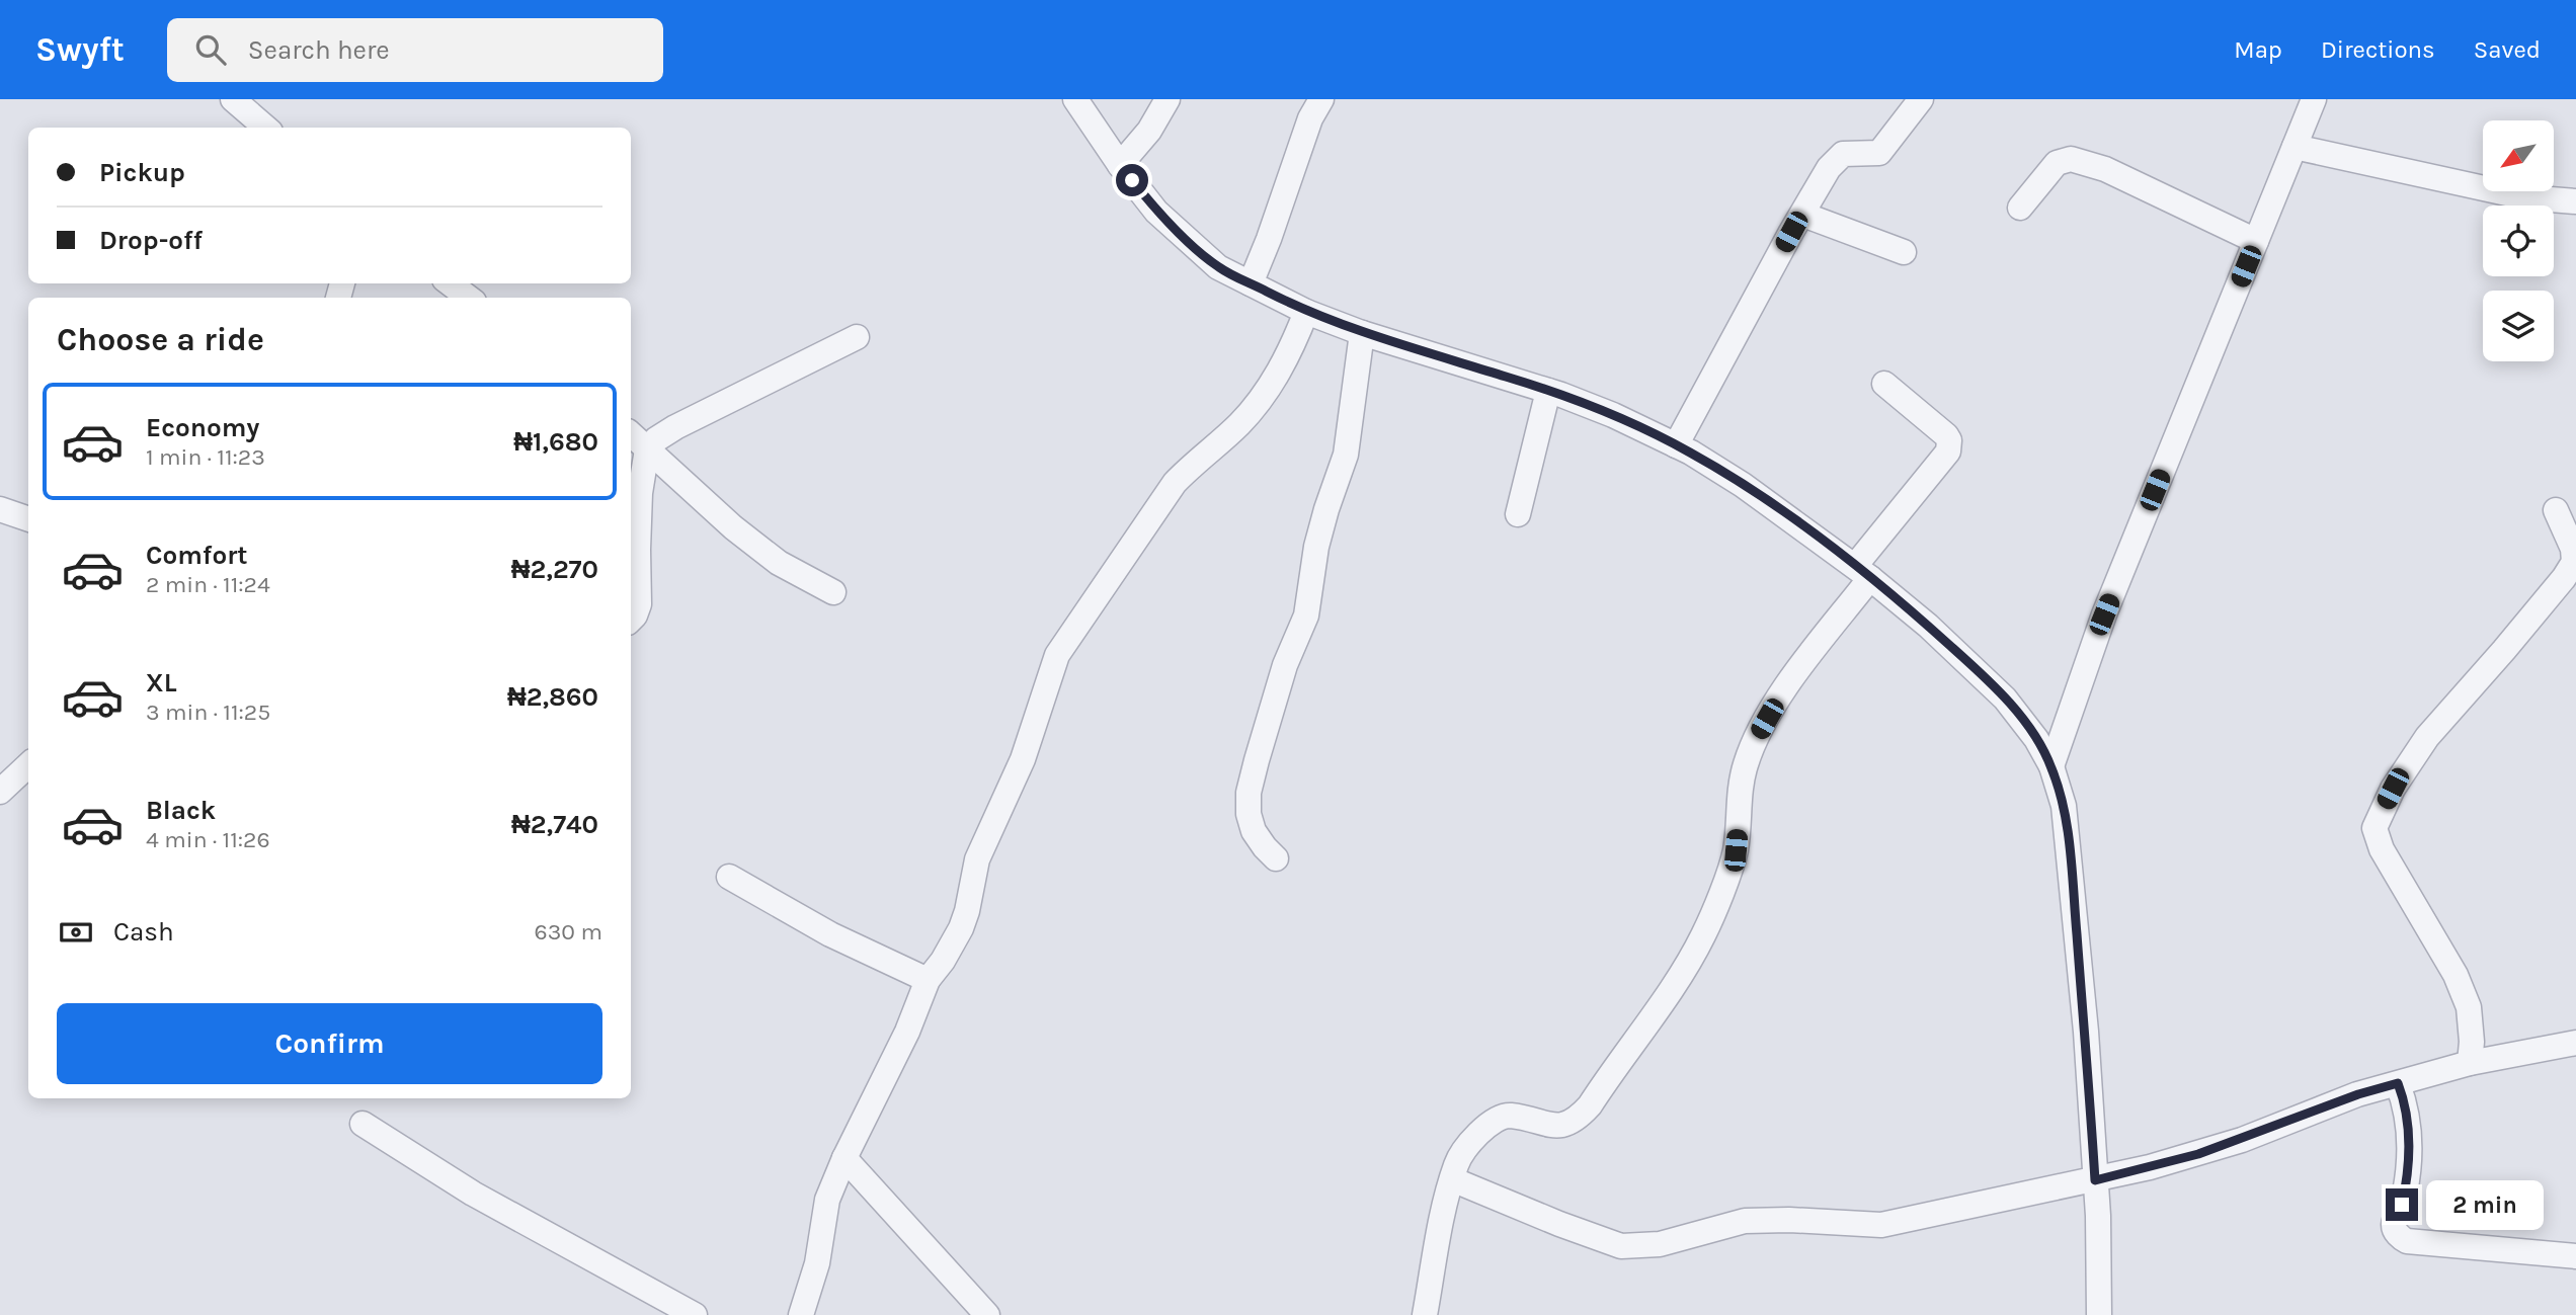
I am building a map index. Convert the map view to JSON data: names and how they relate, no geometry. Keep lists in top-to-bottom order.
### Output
{
  "north": "bottom left",
  "page": {
    "header": "Swyft",
    "search": "Search here",
    "nav": ["Map", "Directions", "Saved"],
    "banner": ["Pickup", "Drop-off"],
    "heading": "Choose a ride",
    "list": [
      {
        "name": "Economy",
        "note": "1 min · 11:23",
        "value": "₦1,680"
      },
      {
        "name": "Comfort",
        "note": "2 min · 11:24",
        "value": "₦2,270"
      },
      {
        "name": "XL",
        "note": "3 min · 11:25",
        "value": "₦2,860"
      },
      {
        "name": "Black",
        "note": "4 min · 11:26",
        "value": "₦2,740"
      }
    ],
    "pay": ["Cash", "630 m"],
    "buttons": "Confirm",
    "bubble": "2 min"
  }
}
